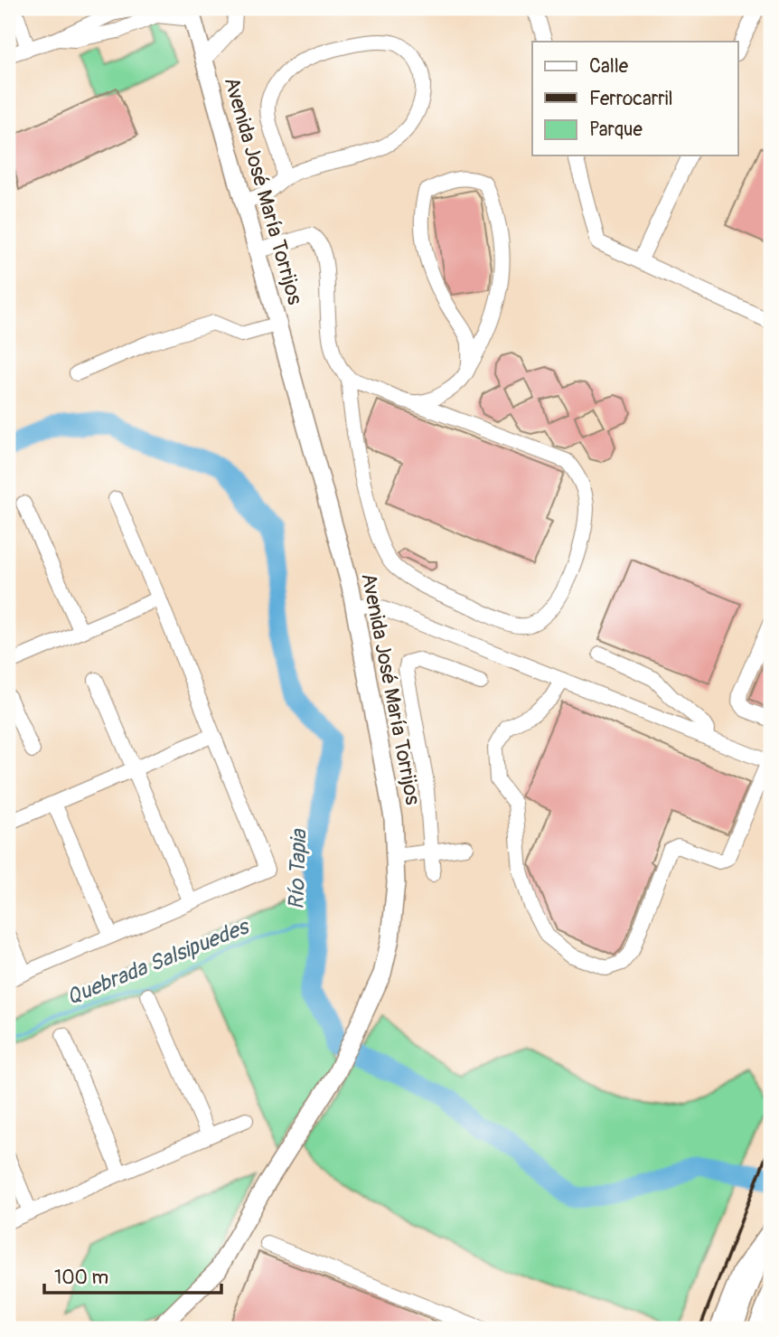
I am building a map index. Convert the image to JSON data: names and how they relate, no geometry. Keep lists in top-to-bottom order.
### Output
{
  "streets": {
    "main road": ["Avenida José María Torrijos"]
  },
  "water": ["Río Tapia", "Quebrada Salsipuedes"],
  "legend": ["Calle", "Ferrocarril", "Parque"],
  "scale_bar": "100 m"
}
